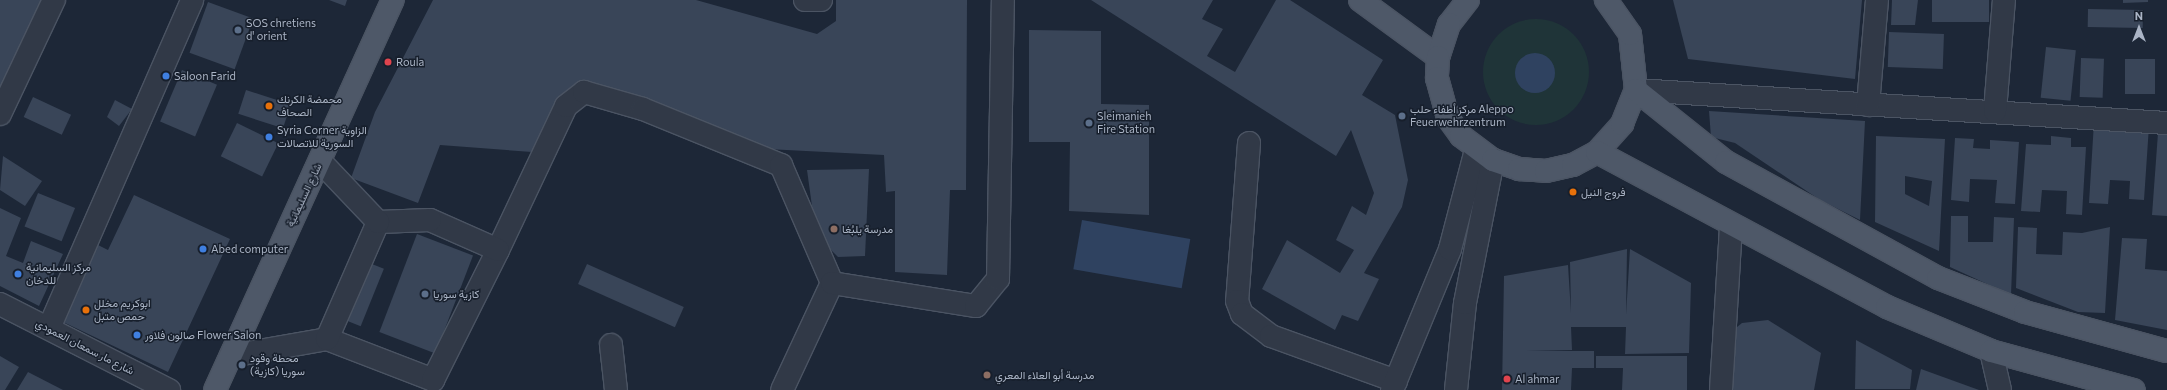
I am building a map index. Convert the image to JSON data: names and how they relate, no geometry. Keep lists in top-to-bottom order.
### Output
{
  "streets": {
    "main road": ["شارع السليمانية"],
    "street": ["شارع مار سمعان العمودي"]
  },
  "places": [
    "SOS chretiens d' orient",
    "Roula",
    "Saloon Farid",
    "محمضة الكرنك الصحاف",
    "مركز أطفاء حلب Aleppo Feuerwehrzentrum",
    "Sleimanieh Fire Station",
    "Syria Corner الزاوية السورية للاتصالات",
    "فروج النيل",
    "مدرسة يلبُغا",
    "Abed computer",
    "مركز السليمانية للدخان",
    "كازية سوريا",
    "ابوكريم مخلل حمص متبل",
    "صالون فلاور Flower Salon",
    "محطة وقود (كازية) سوريا",
    "مدرسة أبو العلاء المعري",
    "Al ahmar"
  ],
  "north": "top"
}
